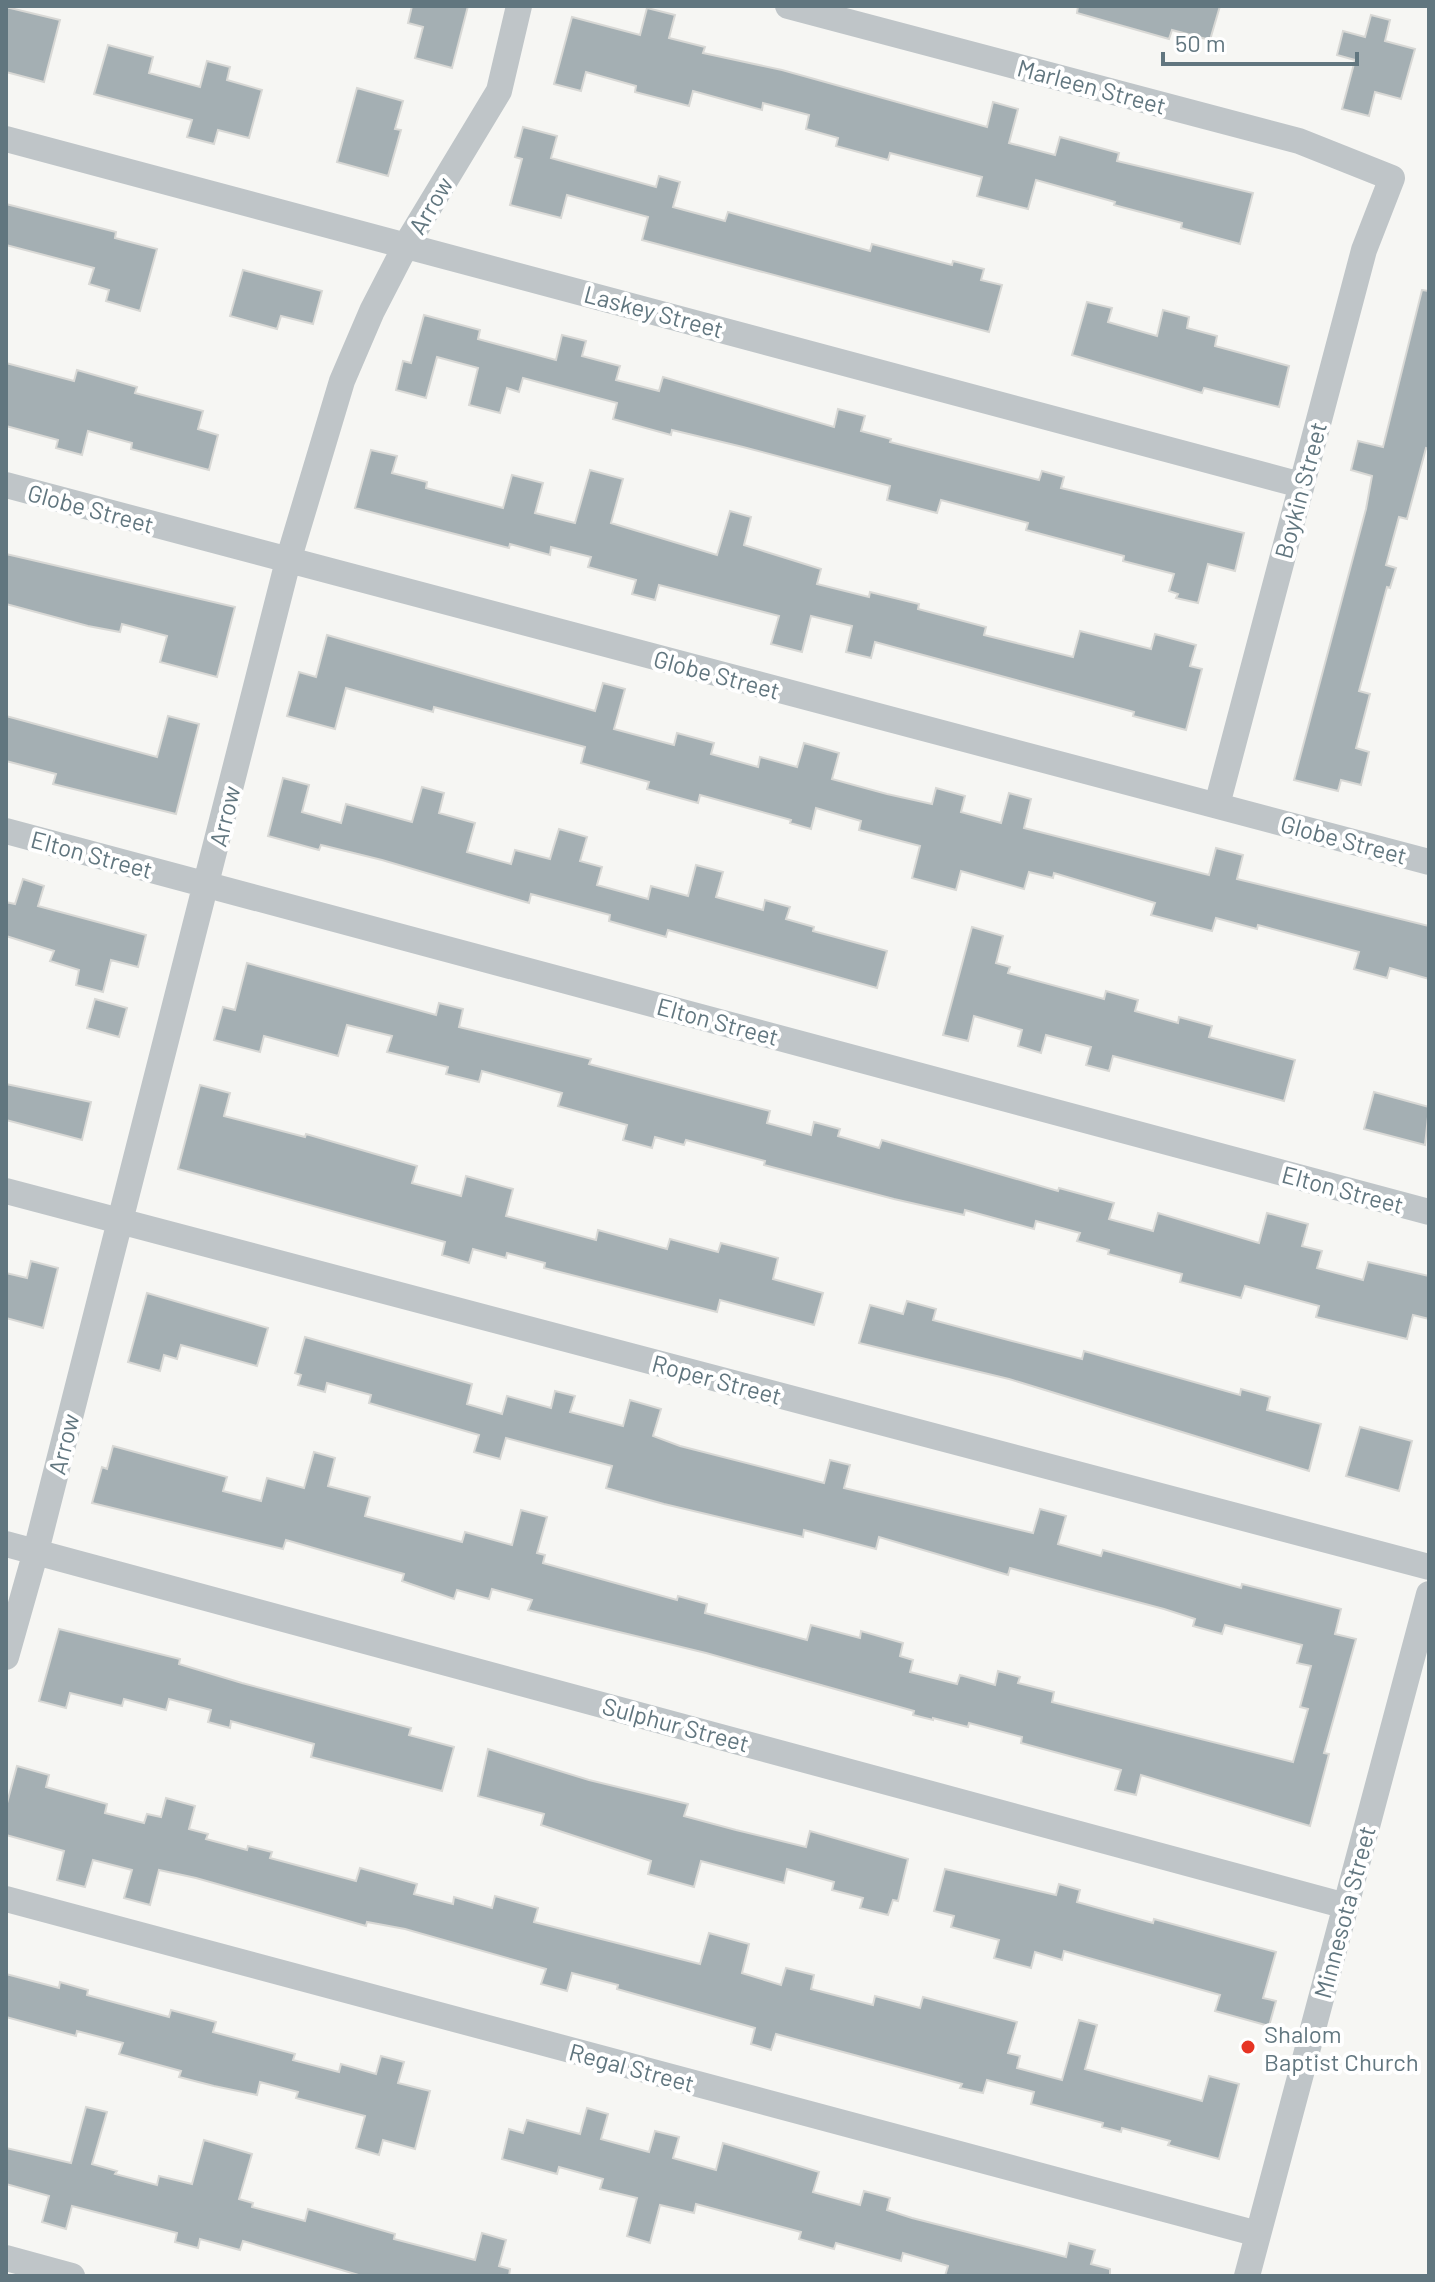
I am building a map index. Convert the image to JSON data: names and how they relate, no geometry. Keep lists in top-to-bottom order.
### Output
{
  "streets": {
    "street": [
      "Marleen Street",
      "Arrow",
      "Laskey Street",
      "Boykin Street",
      "Globe Street",
      "Elton Street",
      "Roper Street",
      "Sulphur Street",
      "Minnesota Street",
      "Regal Street"
    ]
  },
  "crossings": [
    ["Marleen Street", "Boykin Street"],
    ["Arrow", "Laskey Street"],
    ["Arrow", "Globe Street"],
    ["Arrow", "Elton Street"],
    ["Arrow", "Roper Street"],
    ["Arrow", "Sulphur Street"],
    ["Laskey Street", "Boykin Street"],
    ["Boykin Street", "Globe Street"],
    ["Sulphur Street", "Minnesota Street"],
    ["Minnesota Street", "Regal Street"]
  ],
  "places": ["Shalom Baptist Church"],
  "scale_bar": "50 m"
}
